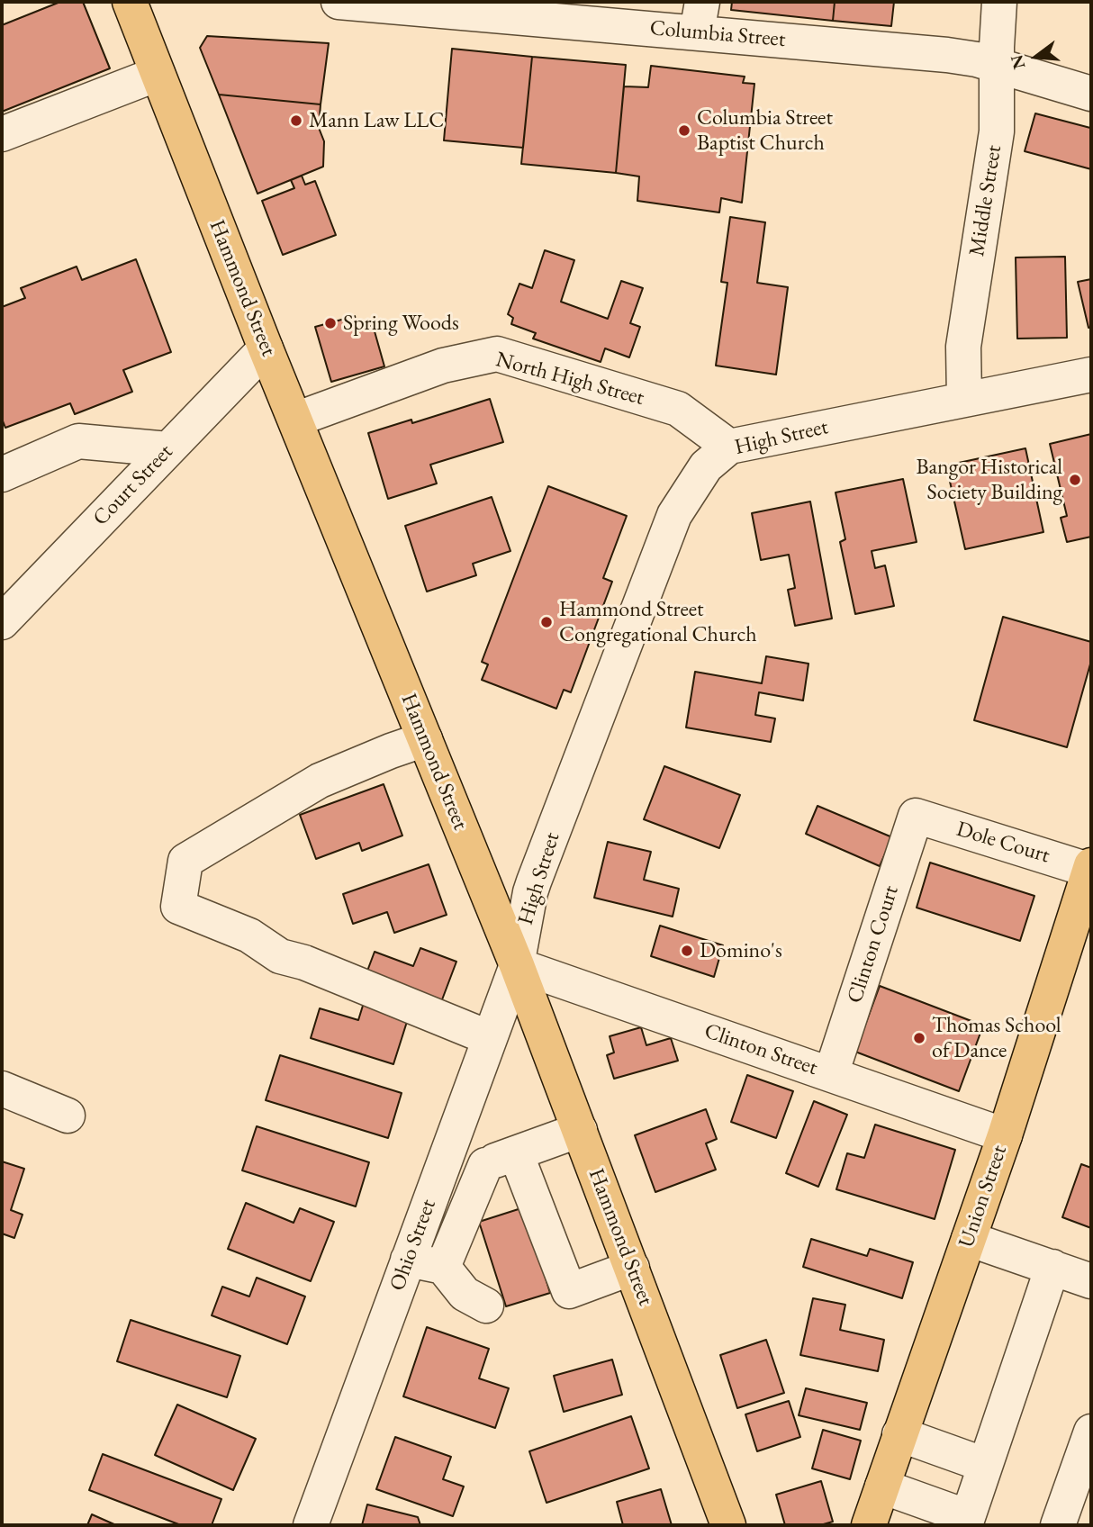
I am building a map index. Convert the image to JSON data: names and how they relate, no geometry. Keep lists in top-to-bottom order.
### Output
{
  "streets": {
    "main road": ["Hammond Street", "Union Street"],
    "street": [
      "Columbia Street",
      "Middle Street",
      "North High Street",
      "High Street",
      "Court Street",
      "Dole Court",
      "Clinton Court",
      "Clinton Street",
      "Ohio Street"
    ]
  },
  "crossings": [
    ["Columbia Street", "Middle Street"],
    ["Middle Street", "High Street"],
    ["Hammond Street", "North High Street"],
    ["Hammond Street", "High Street"],
    ["Hammond Street", "Court Street"],
    ["Hammond Street", "Clinton Street"],
    ["Hammond Street", "Ohio Street"],
    ["North High Street", "High Street"],
    ["High Street", "Clinton Street"],
    ["High Street", "Ohio Street"],
    ["Dole Court", "Clinton Court"],
    ["Dole Court", "Union Street"],
    ["Clinton Court", "Clinton Street"],
    ["Clinton Street", "Union Street"],
    ["Clinton Street", "Ohio Street"]
  ],
  "places": [
    "Mann Law LLC",
    "Columbia Street Baptist Church",
    "Spring Woods",
    "Bangor Historical Society Building",
    "Hammond Street Congregational Church",
    "Domino's",
    "Thomas School of Dance"
  ],
  "north": "left"
}
